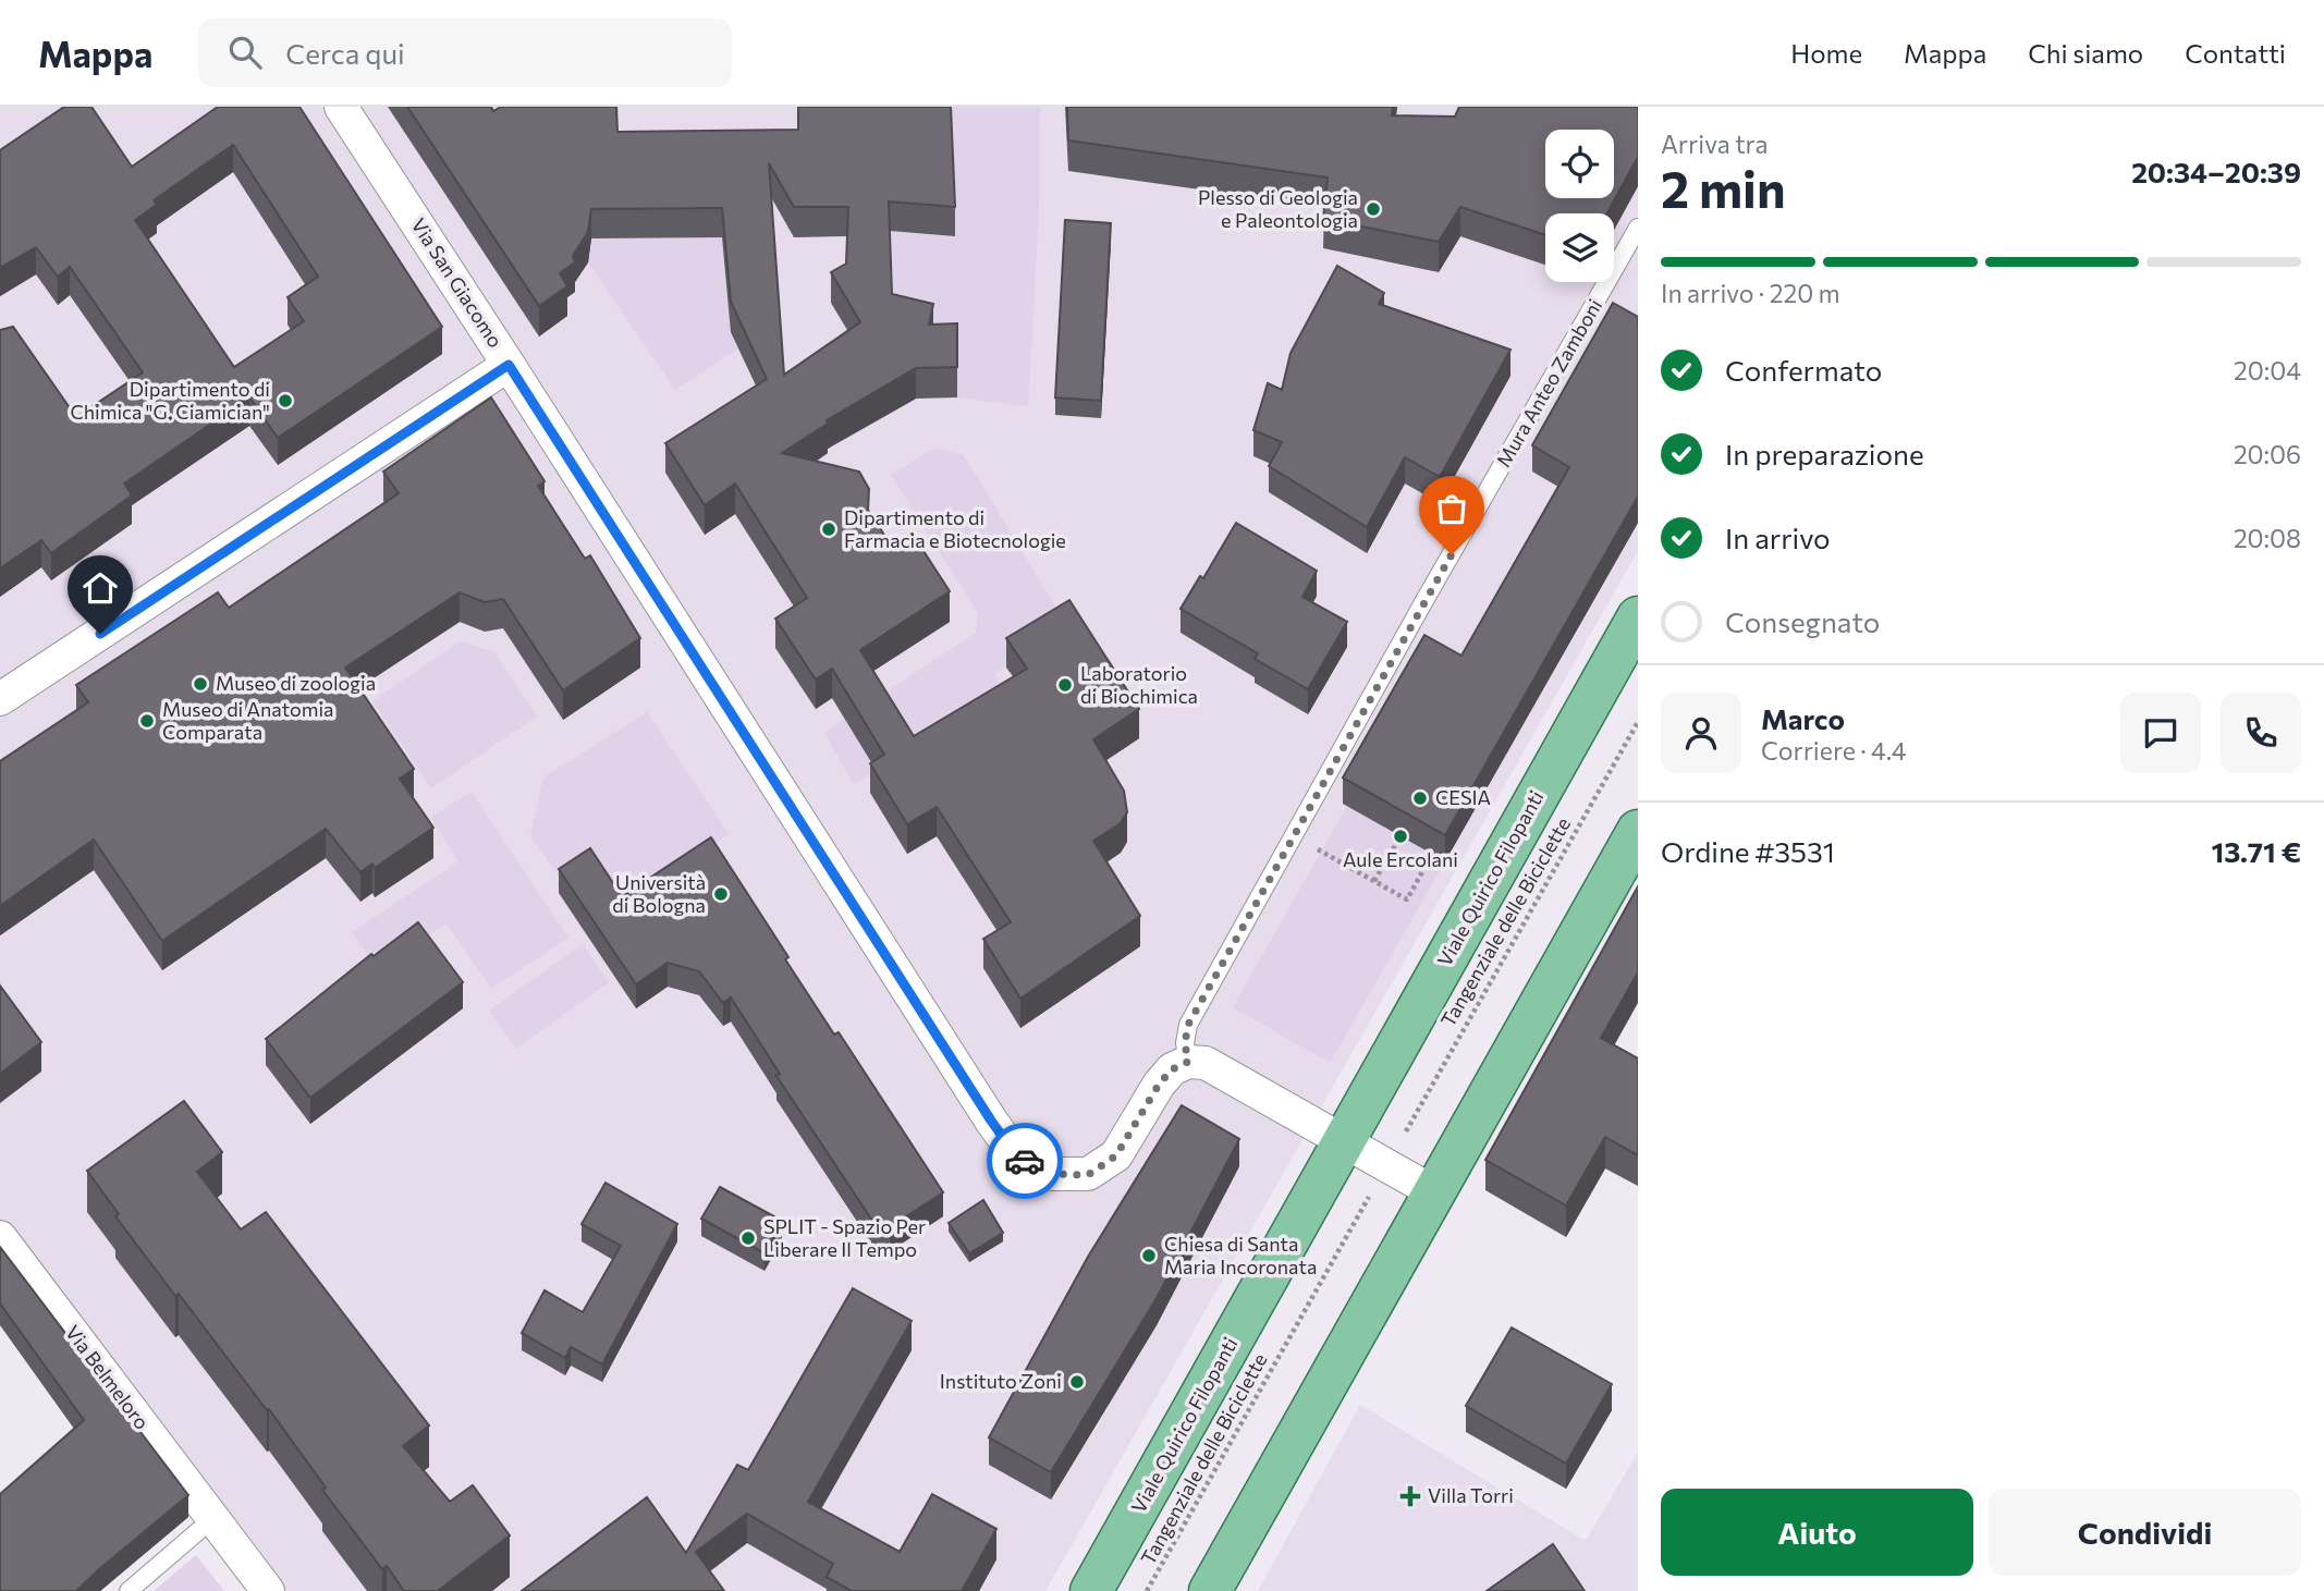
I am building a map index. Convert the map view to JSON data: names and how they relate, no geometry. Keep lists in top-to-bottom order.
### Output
{
  "streets": {
    "main road": ["Viale Quirico Filopanti"],
    "street": ["Via San Giacomo", "Via Belmeloro"],
    "lane": ["Mura Anteo Zamboni"],
    "path": ["Tangenziale delle Biciclette"]
  },
  "crossings": [
    ["Via San Giacomo", "Mura Anteo Zamboni"]
  ],
  "places": {
    "other": [
      "Plesso di Geologia e Paleontologia",
      "Dipartimento di Chimica \"G. Ciamician\"",
      "Dipartimento di Farmacia e Biotecnologie",
      "Museo di zoologia",
      "Laboratorio di Biochimica",
      "Museo di Anatomia Comparata",
      "CESIA",
      "Aule Ercolani",
      "Università di Bologna",
      "SPLIT - Spazio Per Liberare Il Tempo",
      "Chiesa di Santa Maria Incoronata",
      "Instituto Zoni"
    ],
    "health": ["Villa Torri"]
  },
  "page": {
    "header": "Mappa",
    "search": "Cerca qui",
    "nav": [
      "Home",
      "Mappa",
      "Chi siamo",
      "Contatti"
    ],
    "heading": ["2 min", "Arriva tra", "20:34–20:39"],
    "panel": [
      "Marco",
      "Corriere · 4.4",
      "Ordine #3531",
      "13.71 €"
    ],
    "bar": "In arrivo · 220 m",
    "list": [
      ["Confermato", "20:04"],
      ["In preparazione", "20:06"],
      ["In arrivo", "20:08"],
      "Consegnato"
    ],
    "buttons": ["Aiuto", "Condividi"]
  }
}
